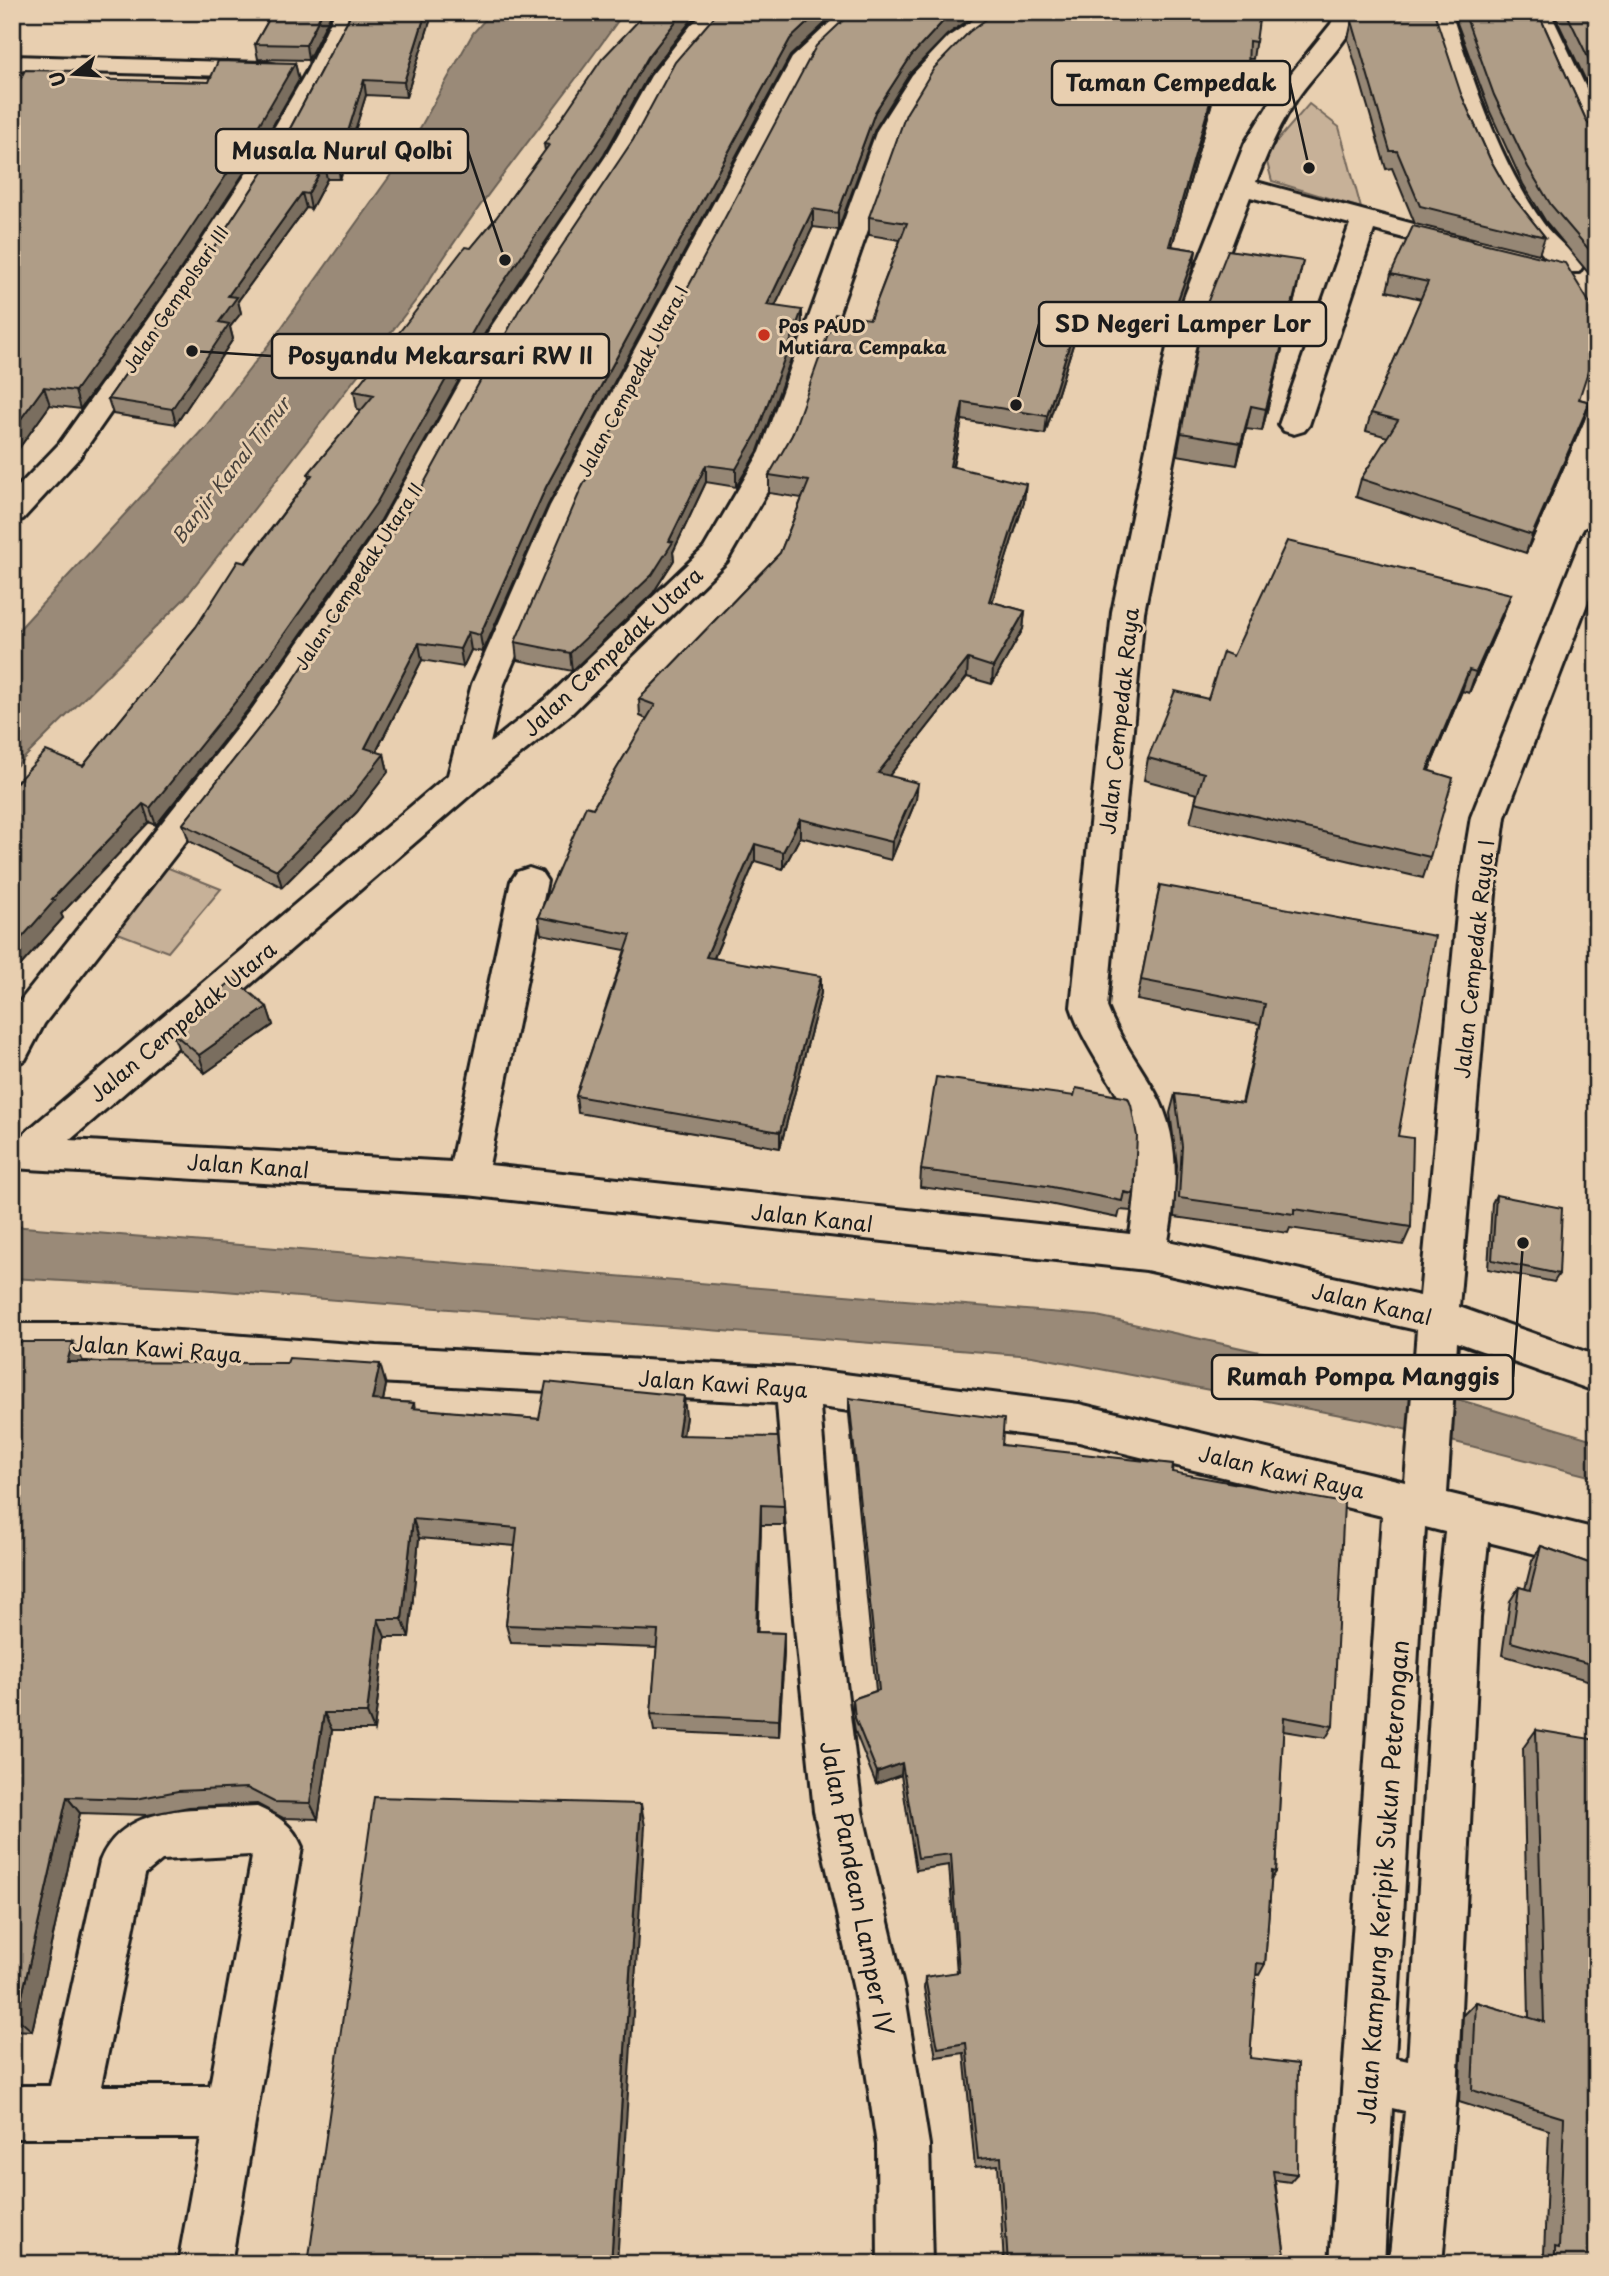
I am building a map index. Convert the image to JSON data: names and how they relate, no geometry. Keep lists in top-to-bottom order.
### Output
{
  "streets": {
    "street": [
      "Jalan Gempolsari III",
      "Jalan Cempedak Utara I",
      "Jalan Cempedak Utara II",
      "Jalan Cempedak Utara",
      "Jalan Cempedak Raya",
      "Jalan Cempedak Raya I",
      "Jalan Kanal",
      "Jalan Kawi Raya",
      "Jalan Kampung Keripik Sukun Peterongan",
      "Jalan Pandean Lamper IV"
    ]
  },
  "crossings": [
    ["Jalan Cempedak Utara I", "Jalan Cempedak Utara"],
    ["Jalan Cempedak Utara", "Jalan Kanal"],
    ["Jalan Cempedak Raya", "Jalan Kanal"],
    ["Jalan Cempedak Raya I", "Jalan Kanal"],
    ["Jalan Cempedak Raya I", "Jalan Kampung Keripik Sukun Peterongan"],
    ["Jalan Kawi Raya", "Jalan Kampung Keripik Sukun Peterongan"],
    ["Jalan Kawi Raya", "Jalan Pandean Lamper IV"]
  ],
  "water": ["Banjir Kanal Timur"],
  "places": [
    "Taman Cempedak",
    "Musala Nurul Qolbi",
    "Pos PAUD Mutiara Cempaka",
    "Posyandu Mekarsari RW II",
    "SD Negeri Lamper Lor",
    "Rumah Pompa Manggis"
  ],
  "north": "left"
}
